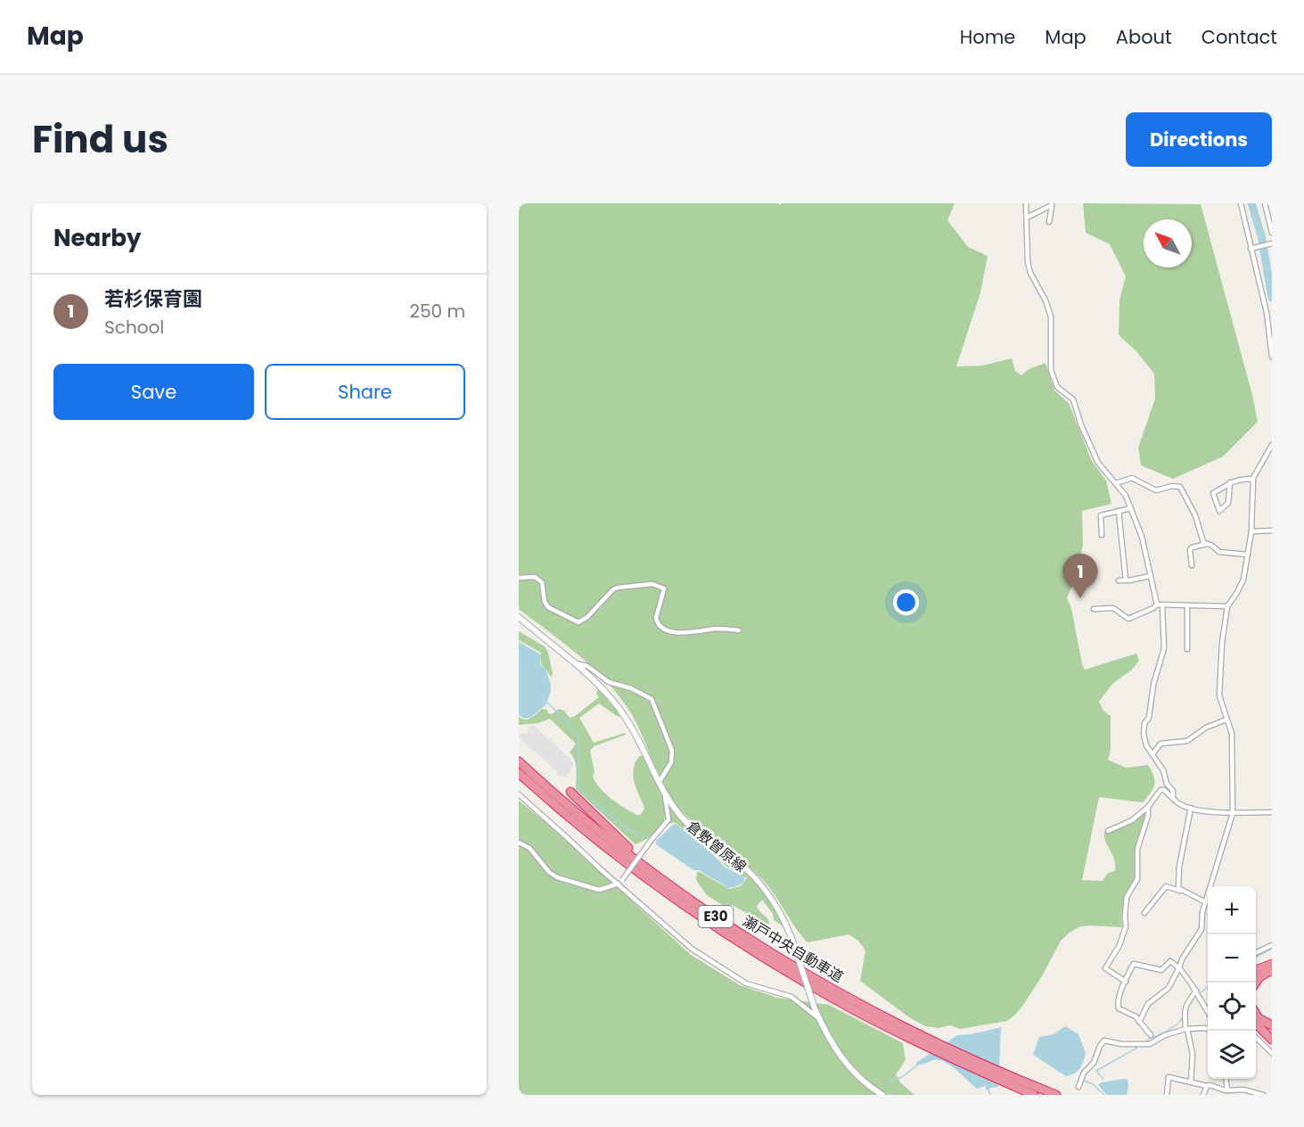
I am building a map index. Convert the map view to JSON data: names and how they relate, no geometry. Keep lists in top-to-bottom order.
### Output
{
  "streets": {
    "highway": ["E30", "瀬戸中央自動車道"],
    "street": ["倉敷曽原線"]
  },
  "north": "top left",
  "page": {
    "header": "Map",
    "nav": [
      "Home",
      "Map",
      "About",
      "Contact"
    ],
    "title": "Find us",
    "buttons": [
      "Directions",
      ["Save", "Share"]
    ],
    "heading": "Nearby",
    "list": [
      {
        "mark": "1",
        "name": "若杉保育園",
        "note": "School",
        "value": "250 m"
      }
    ],
    "pins": "1",
    "map_buttons": ["+", "−"]
  }
}
